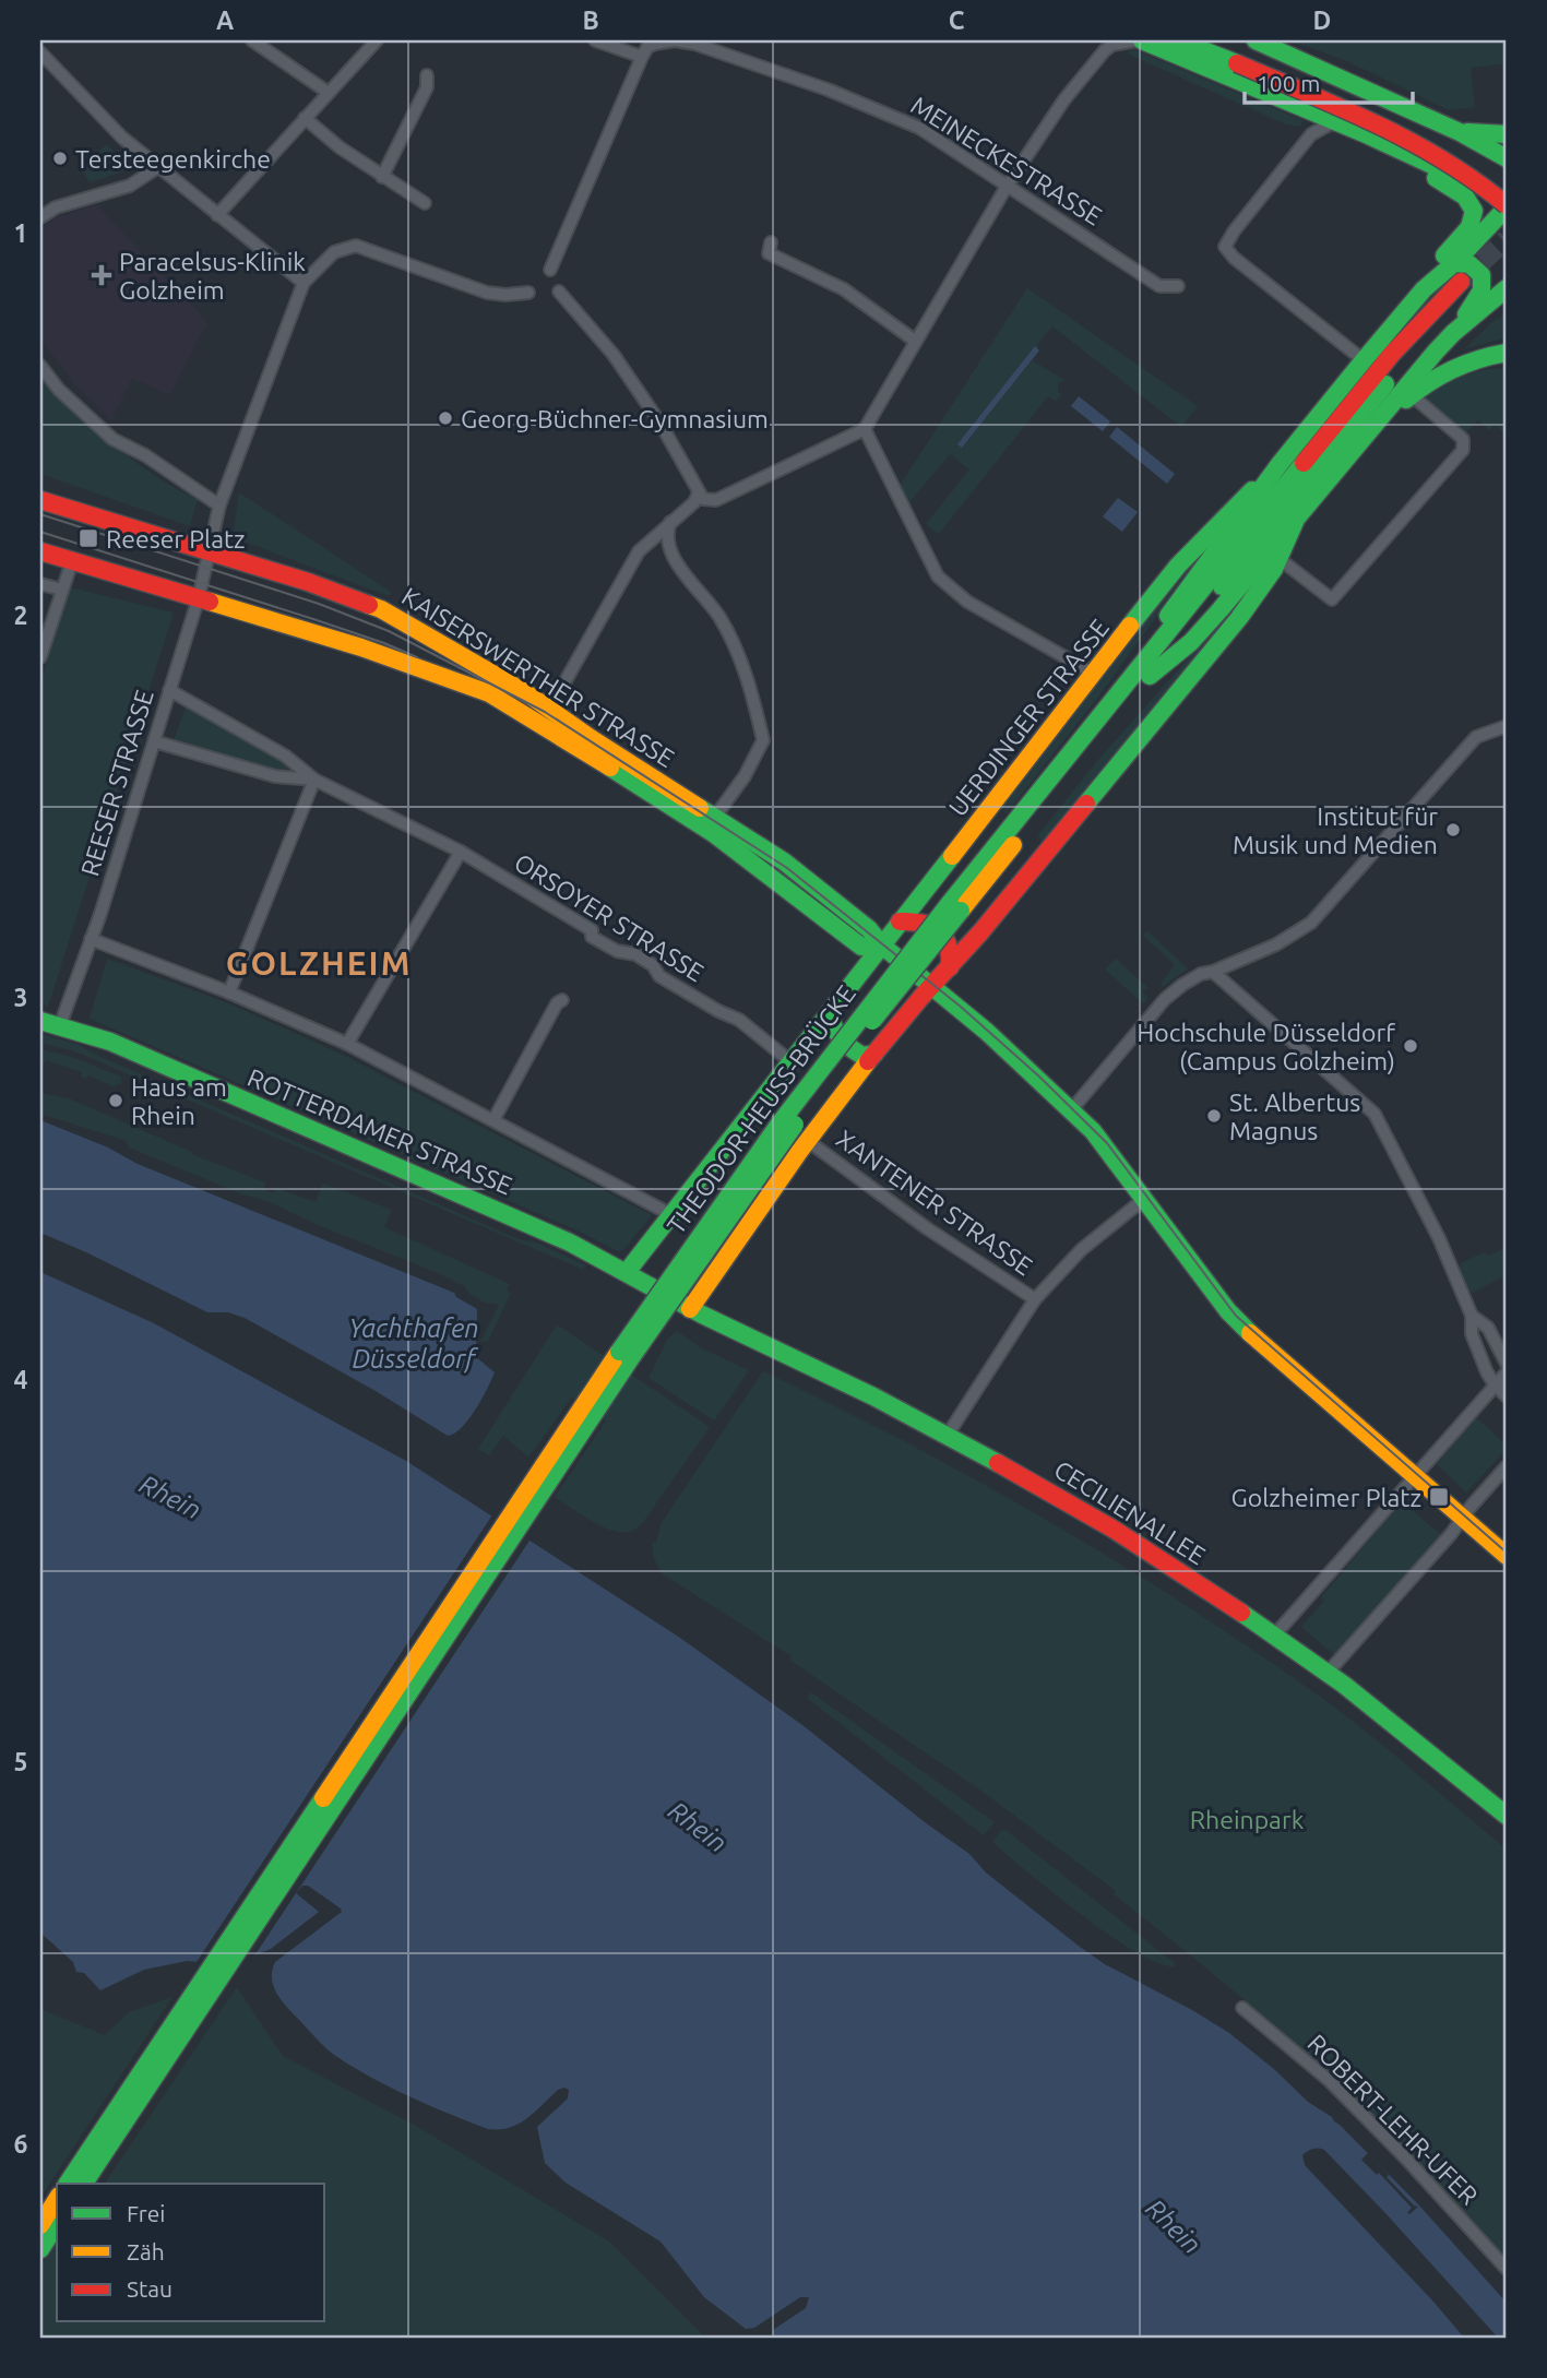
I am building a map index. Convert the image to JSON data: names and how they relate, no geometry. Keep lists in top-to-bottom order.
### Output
{
  "streets": {
    "main road": [
      "KAISERSWERTHER STRASSE",
      "UERDINGER STRASSE",
      "THEODOR-HEUSS-BRÜCKE",
      "ROTTERDAMER STRASSE",
      "CECILIENALLEE"
    ],
    "street": [
      "MEINECKESTRASSE",
      "REESER STRASSE",
      "ORSOYER STRASSE",
      "XANTENER STRASSE",
      "ROBERT-LEHR-UFER"
    ]
  },
  "crossings": [
    ["KAISERSWERTHER STRASSE", "UERDINGER STRASSE"],
    ["KAISERSWERTHER STRASSE", "REESER STRASSE"],
    ["UERDINGER STRASSE", "ORSOYER STRASSE"],
    ["UERDINGER STRASSE", "ROTTERDAMER STRASSE"],
    ["REESER STRASSE", "ORSOYER STRASSE"],
    ["REESER STRASSE", "ROTTERDAMER STRASSE"],
    ["ROTTERDAMER STRASSE", "CECILIENALLEE"]
  ],
  "districts": ["GOLZHEIM"],
  "water": ["Yachthafen Düsseldorf", "Rhein"],
  "parks": ["Rheinpark"],
  "places": {
    "other": [
      "Tersteegenkirche",
      "Georg-Büchner-Gymnasium",
      "Institut für Musik und Medien",
      "Hochschule Düsseldorf (Campus Golzheim)",
      "Haus am Rhein",
      "St. Albertus Magnus"
    ],
    "health": ["Paracelsus-Klinik Golzheim"],
    "transit": ["Reeser Platz", "Golzheimer Platz"]
  },
  "legend": ["Frei", "Zäh", "Stau"],
  "scale_bar": "100 m",
  "grid": {
    "columns": [
      "A",
      "B",
      "C",
      "D"
    ],
    "rows": [
      "1",
      "2",
      "3",
      "4",
      "5",
      "6"
    ]
  }
}
